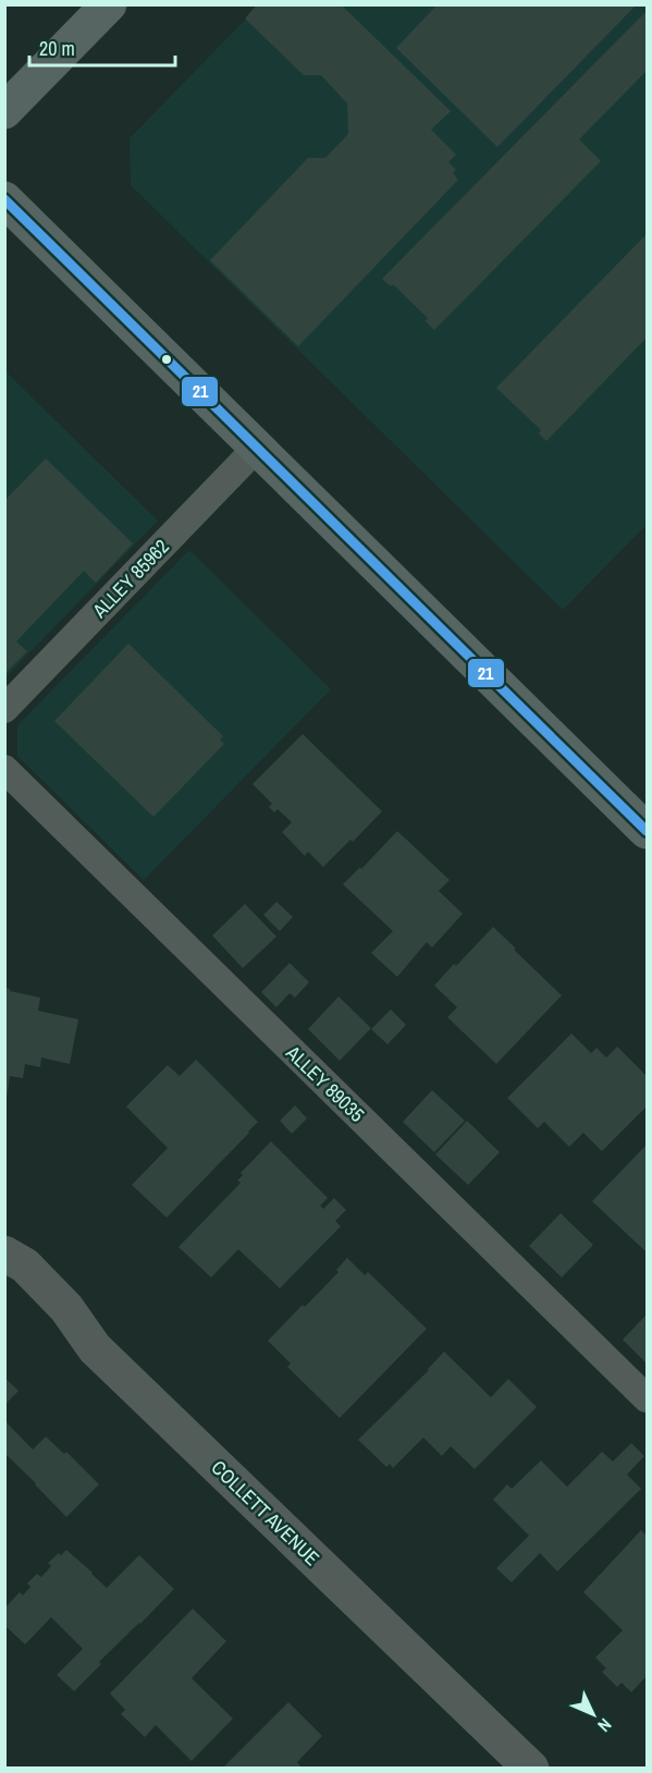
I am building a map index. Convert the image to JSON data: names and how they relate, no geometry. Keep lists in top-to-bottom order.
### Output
{
  "streets": {
    "street": ["COLLETT AVENUE"],
    "lane": ["ALLEY 85962", "ALLEY 89035"]
  },
  "lines": ["transit line 21"],
  "scale_bar": "20 m",
  "north": "bottom right"
}
